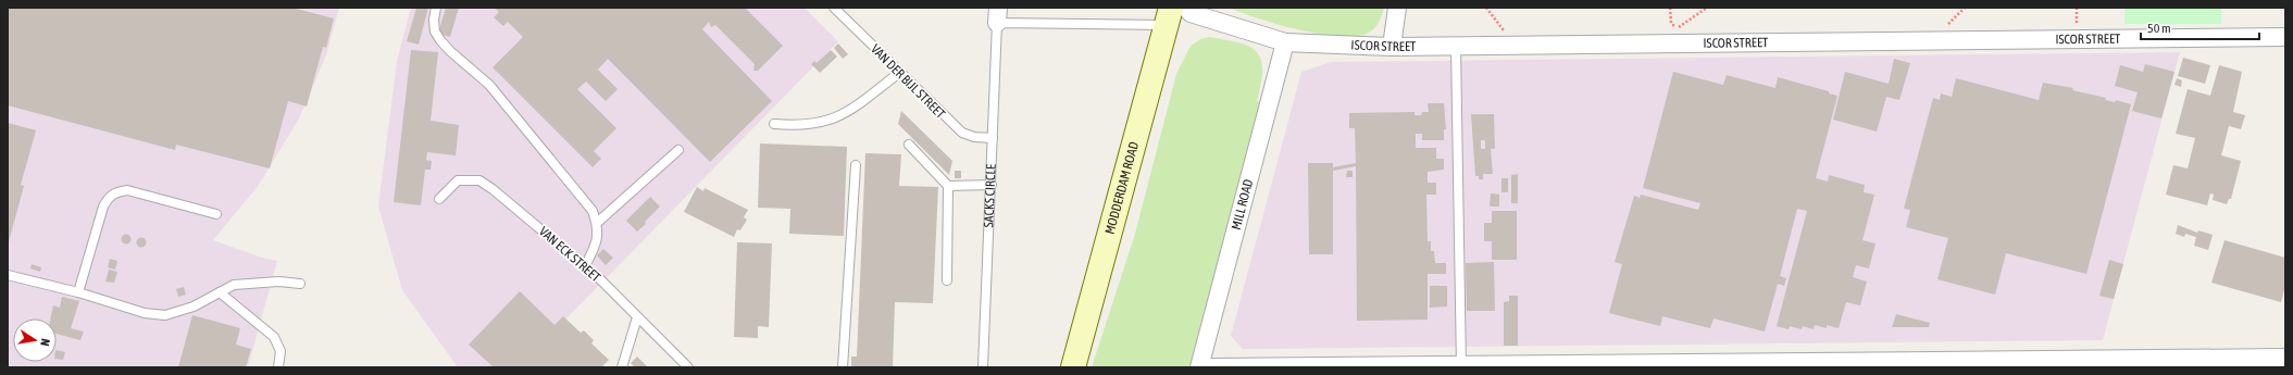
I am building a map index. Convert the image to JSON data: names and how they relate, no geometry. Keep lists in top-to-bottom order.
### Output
{
  "streets": {
    "street": ["ISCOR STREET", "MODDERDAM ROAD", "MILL ROAD"],
    "lane": ["VAN DER BIJL STREET", "SACKS CIRCLE", "VAN ECK STREET"]
  },
  "crossings": [
    ["ISCOR STREET", "MODDERDAM ROAD"],
    ["ISCOR STREET", "SACKS CIRCLE"],
    ["ISCOR STREET", "MILL ROAD"],
    ["VAN DER BIJL STREET", "SACKS CIRCLE"],
    ["MODDERDAM ROAD", "SACKS CIRCLE"]
  ],
  "scale_bar": "50 m",
  "north": "right"
}
